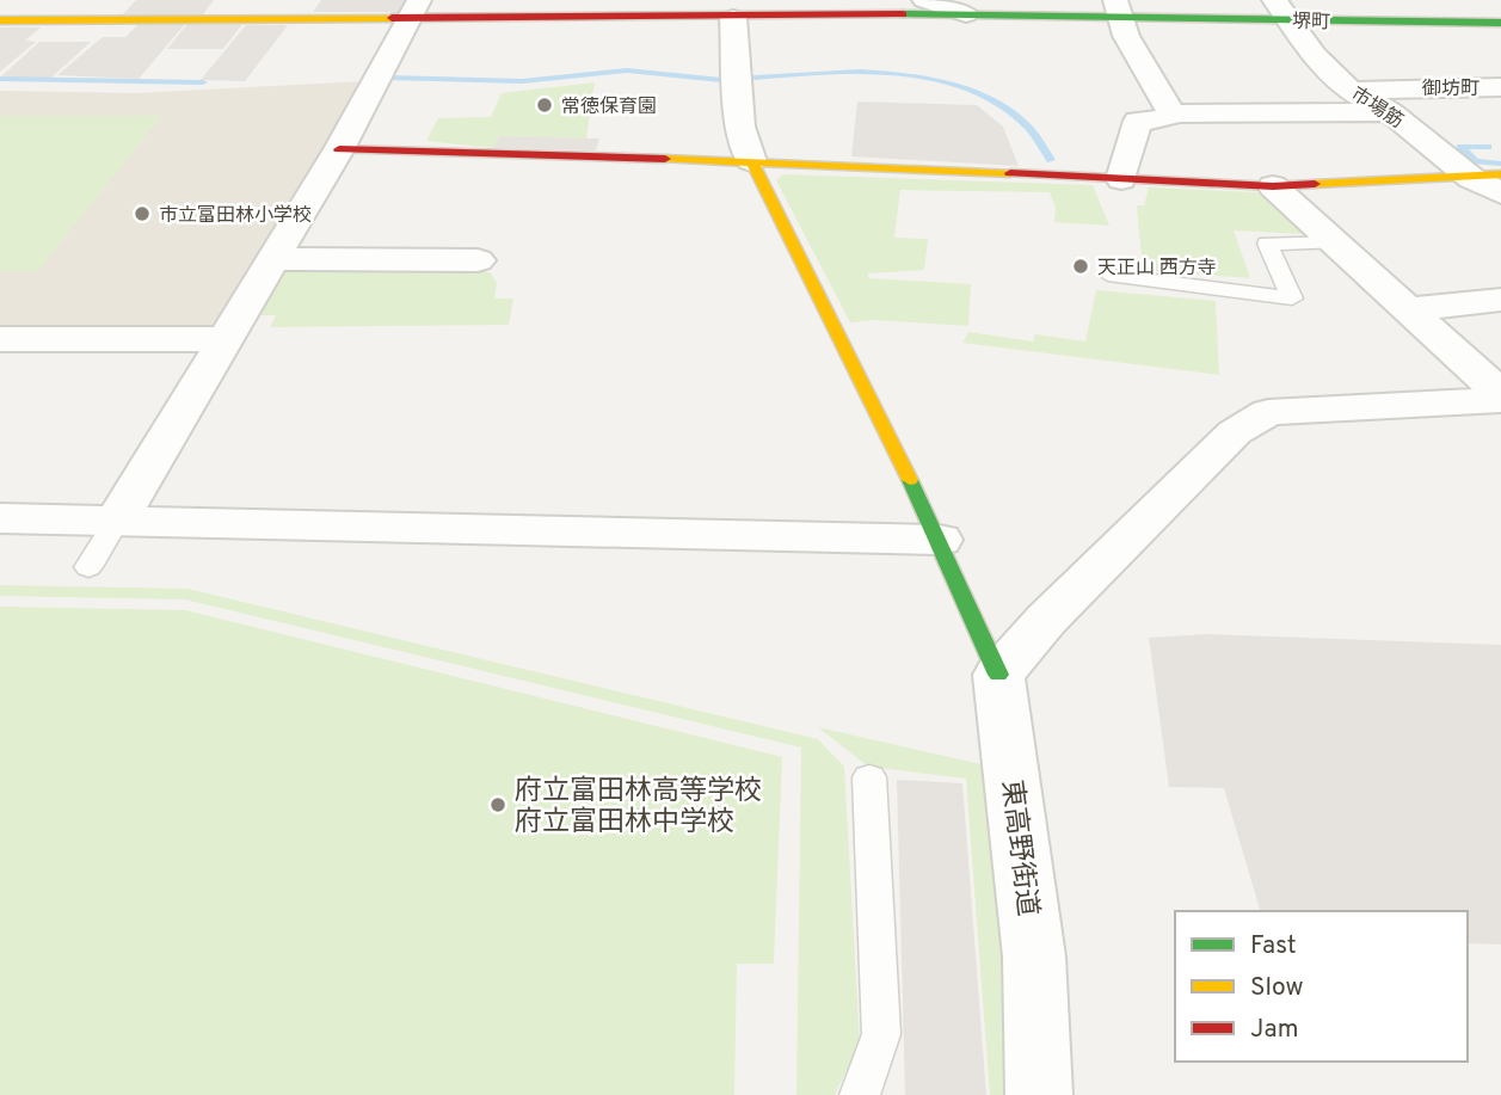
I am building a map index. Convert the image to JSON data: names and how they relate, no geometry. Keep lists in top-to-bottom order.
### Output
{
  "streets": {
    "street": [
      "堺町",
      "御坊町",
      "市場筋",
      "東高野街道"
    ]
  },
  "crossings": [
    ["堺町", "市場筋"],
    ["御坊町", "市場筋"]
  ],
  "places": [
    "常徳保育園",
    "市立富田林小学校",
    "天正山 西方寺",
    "府立富田林高等学校 府立富田林中学校"
  ],
  "legend": ["Fast", "Slow", "Jam"]
}
